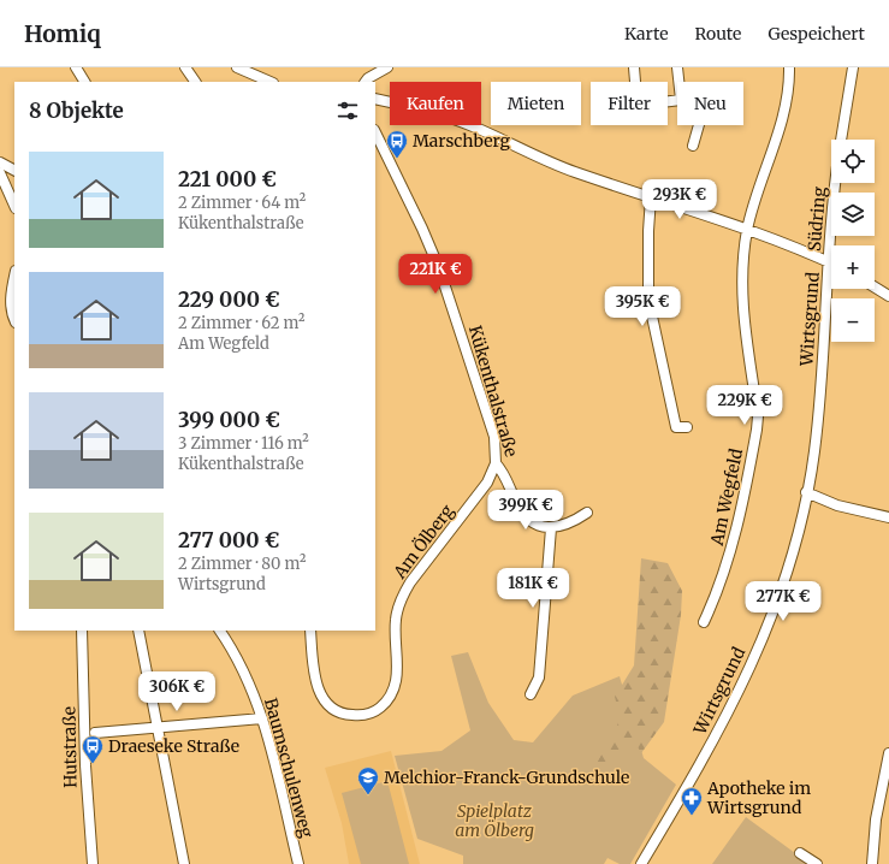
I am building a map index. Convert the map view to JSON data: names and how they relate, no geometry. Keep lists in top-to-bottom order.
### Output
{
  "streets": {
    "street": [
      "Südring",
      "Wirtsgrund",
      "Kükenthalstraße",
      "Am Wegfeld",
      "Am Ölberg",
      "Hutstraße",
      "Baumschulenweg"
    ]
  },
  "crossings": [
    ["Südring", "Wirtsgrund"],
    ["Kükenthalstraße", "Am Ölberg"]
  ],
  "parks": ["Spielplatz am Ölberg"],
  "places": {
    "bus stop": ["Marschberg", "Draeseke Straße"],
    "school or university": ["Melchior-Franck-Grundschule"],
    "pharmacy": ["Apotheke im Wirtsgrund"]
  },
  "page": {
    "header": "Homiq",
    "nav": ["Karte", "Route", "Gespeichert"],
    "chip": [
      "Kaufen",
      "Mieten",
      "Filter",
      "Neu"
    ],
    "heading": "8 Objekte",
    "map_buttons": ["+", "−"],
    "list": [
      {
        "name": "221 000 €",
        "note": "2 Zimmer · 64 m² · Kükenthalstraße"
      },
      {
        "name": "229 000 €",
        "note": "2 Zimmer · 62 m² · Am Wegfeld"
      },
      {
        "name": "399 000 €",
        "note": "3 Zimmer · 116 m² · Kükenthalstraße"
      },
      {
        "name": "277 000 €",
        "note": "2 Zimmer · 80 m² · Wirtsgrund"
      }
    ],
    "price": [
      "293K €",
      "221K €",
      "395K €",
      "229K €",
      "399K €",
      "181K €",
      "277K €",
      "306K €"
    ]
  }
}
